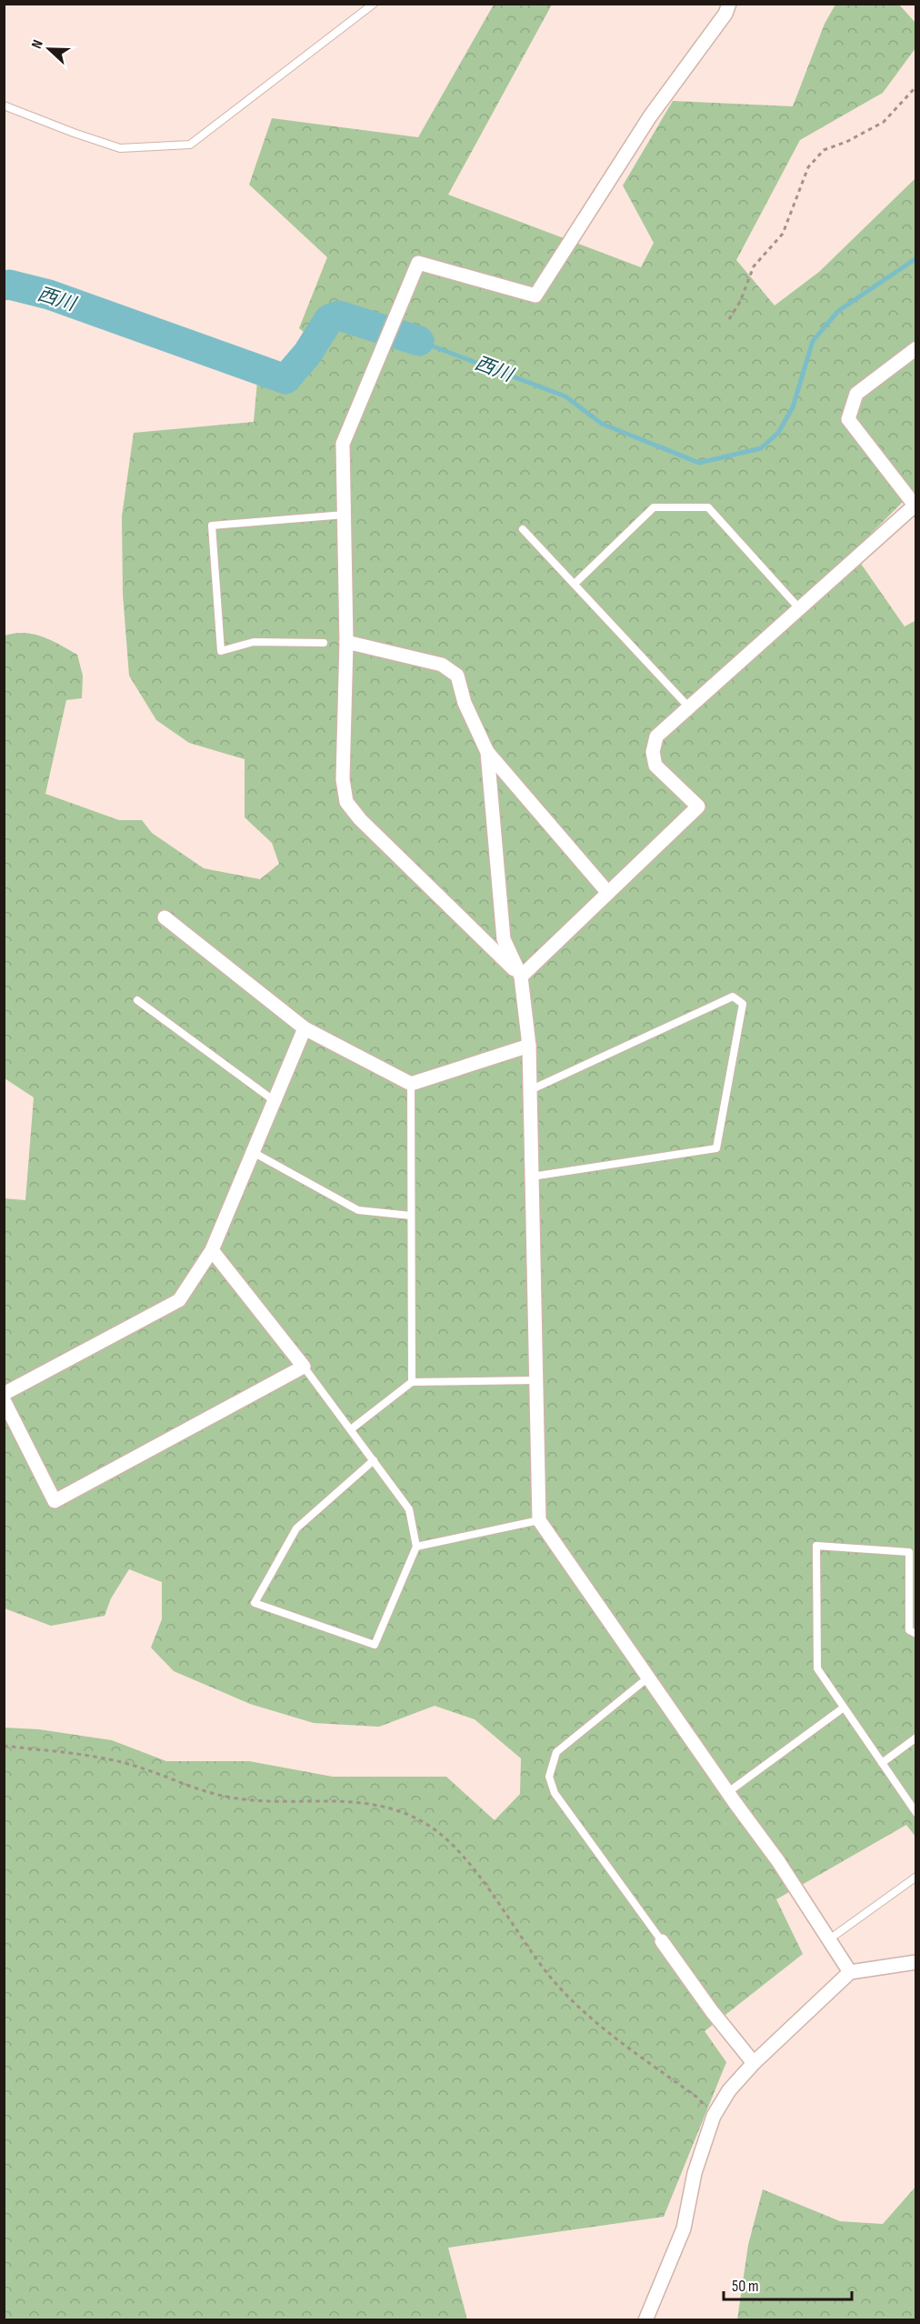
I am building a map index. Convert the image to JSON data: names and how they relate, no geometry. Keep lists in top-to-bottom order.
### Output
{
  "water": ["西川"],
  "scale_bar": "50 m",
  "north": "left"
}
